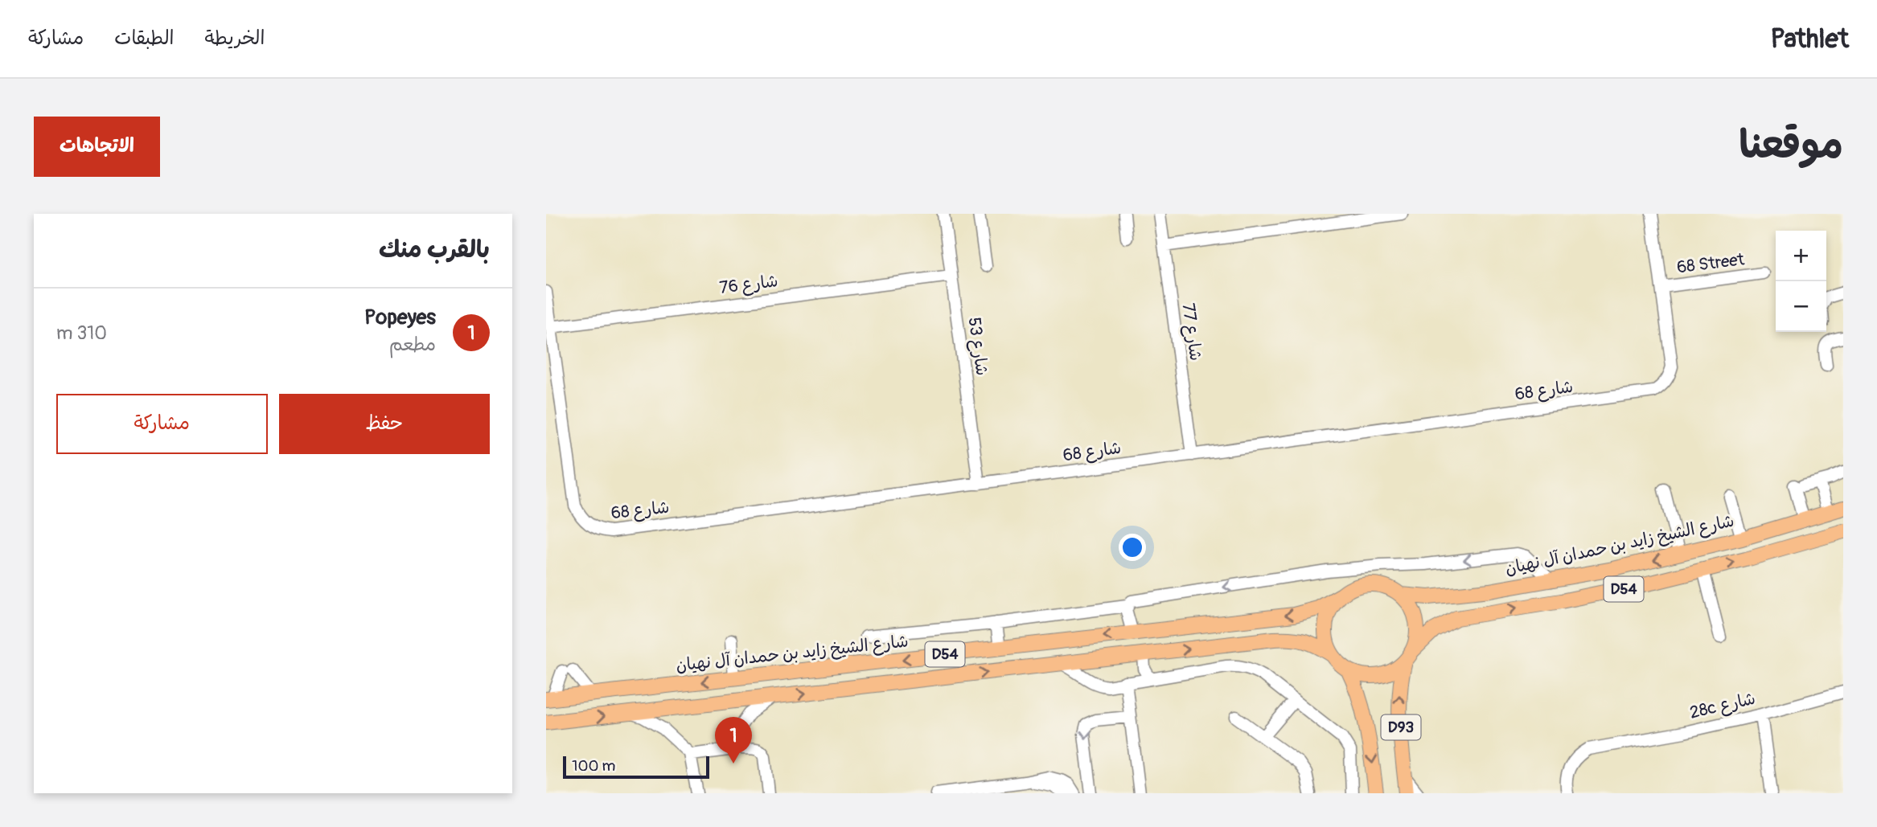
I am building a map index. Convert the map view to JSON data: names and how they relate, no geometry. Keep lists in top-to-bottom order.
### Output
{
  "streets": {
    "main road": ["شارع الشيخ زايد بن حمدان آل نهيان", "D54", "D93"],
    "street": [
      "68 Street",
      "شارع 76",
      "شارع 77",
      "شارع 53",
      "شارع 68",
      "28c شارع"
    ]
  },
  "crossings": [
    ["68 Street", "شارع 68"],
    ["شارع 76", "شارع 53"],
    ["شارع 76", "شارع 68"],
    ["شارع 77", "شارع 68"],
    ["شارع 53", "شارع 68"],
    ["شارع الشيخ زايد بن حمدان آل نهيان", "D54"],
    ["شارع الشيخ زايد بن حمدان آل نهيان", "D93"],
    ["D54", "D93"]
  ],
  "scale_bar": "100 m",
  "page": {
    "header": "Pathlet",
    "nav": ["الخريطة", "الطبقات", "مشاركة"],
    "title": "موقعنا",
    "buttons": [
      "الاتجاهات",
      ["حفظ", "مشاركة"]
    ],
    "heading": "بالقرب منك",
    "map_buttons": ["+", "−"],
    "list": [
      {
        "mark": "1",
        "name": "Popeyes",
        "note": "مطعم",
        "value": "310 m"
      }
    ],
    "pins": "1",
    "scale": "100 m"
  }
}
